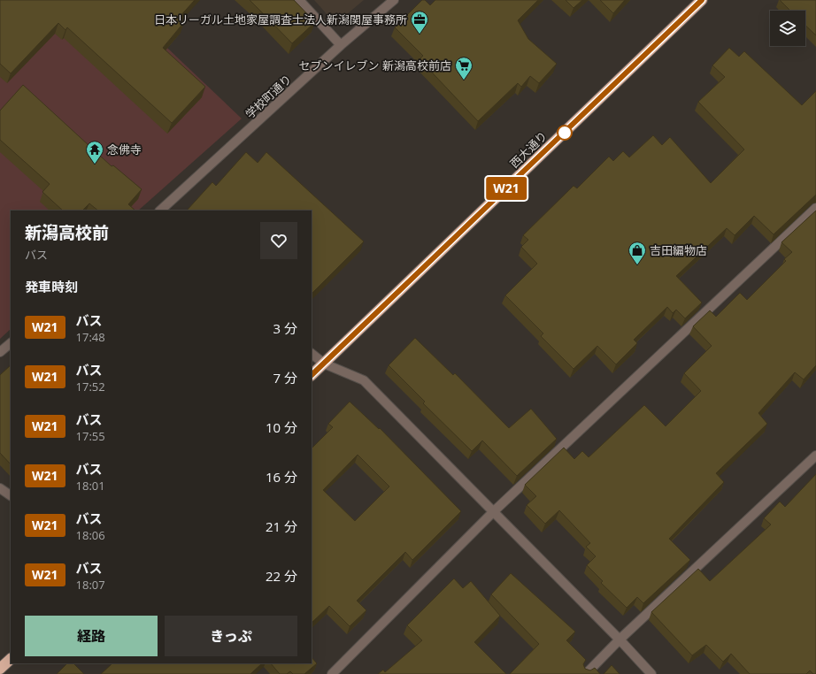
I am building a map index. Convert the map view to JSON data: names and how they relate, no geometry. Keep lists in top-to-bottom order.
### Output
{
  "streets": {
    "highway": ["西大通り"],
    "street": ["学校町通り"]
  },
  "places": {
    "office": ["日本リーガル土地家屋調査士法人新潟関屋事務所"],
    "supermarket": ["セブンイレブン 新潟高校前店"],
    "temple": ["念佛寺"],
    "shop": ["吉田編物店"]
  },
  "lines": ["bus line W21"],
  "page": {
    "on_map": "W21",
    "heading": [
      ["新潟高校前", "バス"],
      "発車時刻"
    ],
    "list": [
      {
        "mark": "W21",
        "name": "バス",
        "note": "17:48",
        "value": "3 分"
      },
      {
        "mark": "W21",
        "name": "バス",
        "note": "17:52",
        "value": "7 分"
      },
      {
        "mark": "W21",
        "name": "バス",
        "note": "17:55",
        "value": "10 分"
      },
      {
        "mark": "W21",
        "name": "バス",
        "note": "18:01",
        "value": "16 分"
      },
      {
        "mark": "W21",
        "name": "バス",
        "note": "18:06",
        "value": "21 分"
      },
      {
        "mark": "W21",
        "name": "バス",
        "note": "18:07",
        "value": "22 分"
      }
    ],
    "buttons": ["経路", "きっぷ"]
  }
}
